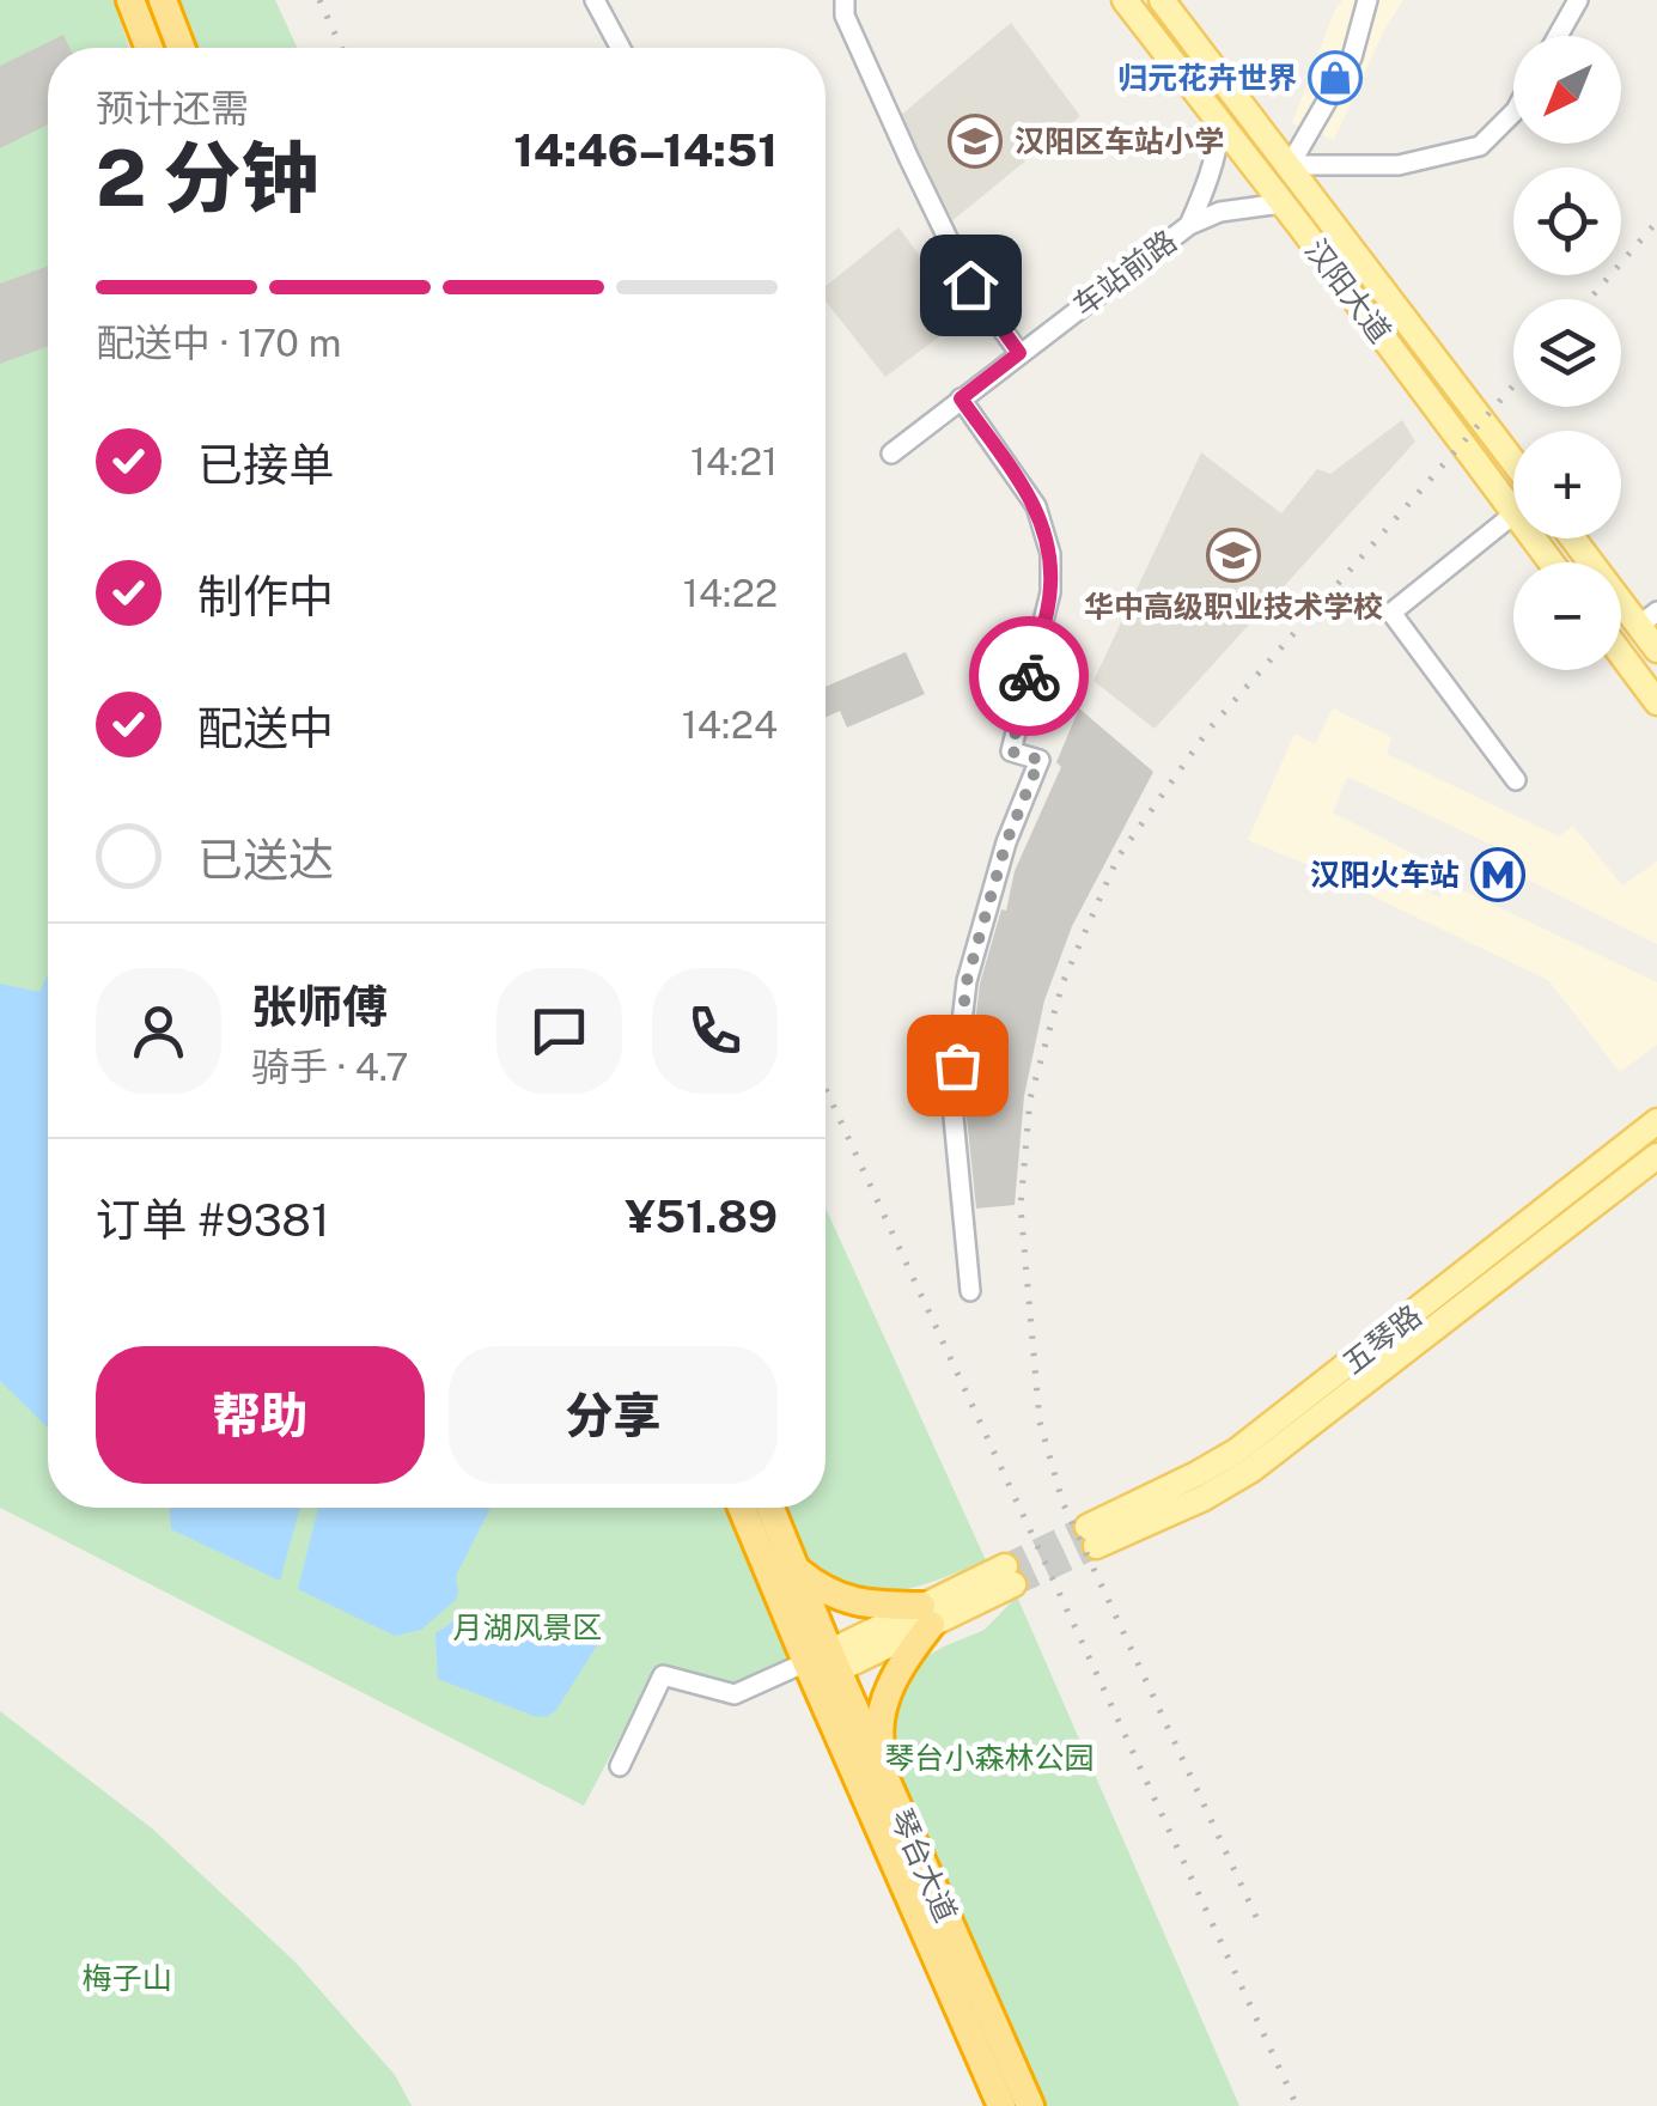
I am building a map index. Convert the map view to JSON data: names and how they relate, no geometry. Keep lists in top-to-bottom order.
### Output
{
  "streets": {
    "highway": ["琴台大道"],
    "main road": ["汉阳大道", "五琴路"],
    "street": ["车站前路"]
  },
  "parks": ["月湖风景区", "琴台小森林公园", "梅子山"],
  "places": {
    "shop": ["归元花卉世界"],
    "school or university": ["汉阳区车站小学", "华中高级职业技术学校"],
    "metro station": ["汉阳火车站"]
  },
  "north": "bottom left",
  "page": {
    "map_buttons": ["+", "−"],
    "heading": ["2 分钟", "预计还需", "14:46–14:51"],
    "panel": [
      "张师傅",
      "骑手 · 4.7",
      "订单 #9381",
      "¥51.89"
    ],
    "bar": "配送中 · 170 m",
    "list": [
      ["已接单", "14:21"],
      ["制作中", "14:22"],
      ["配送中", "14:24"],
      "已送达"
    ],
    "buttons": ["帮助", "分享"]
  }
}
